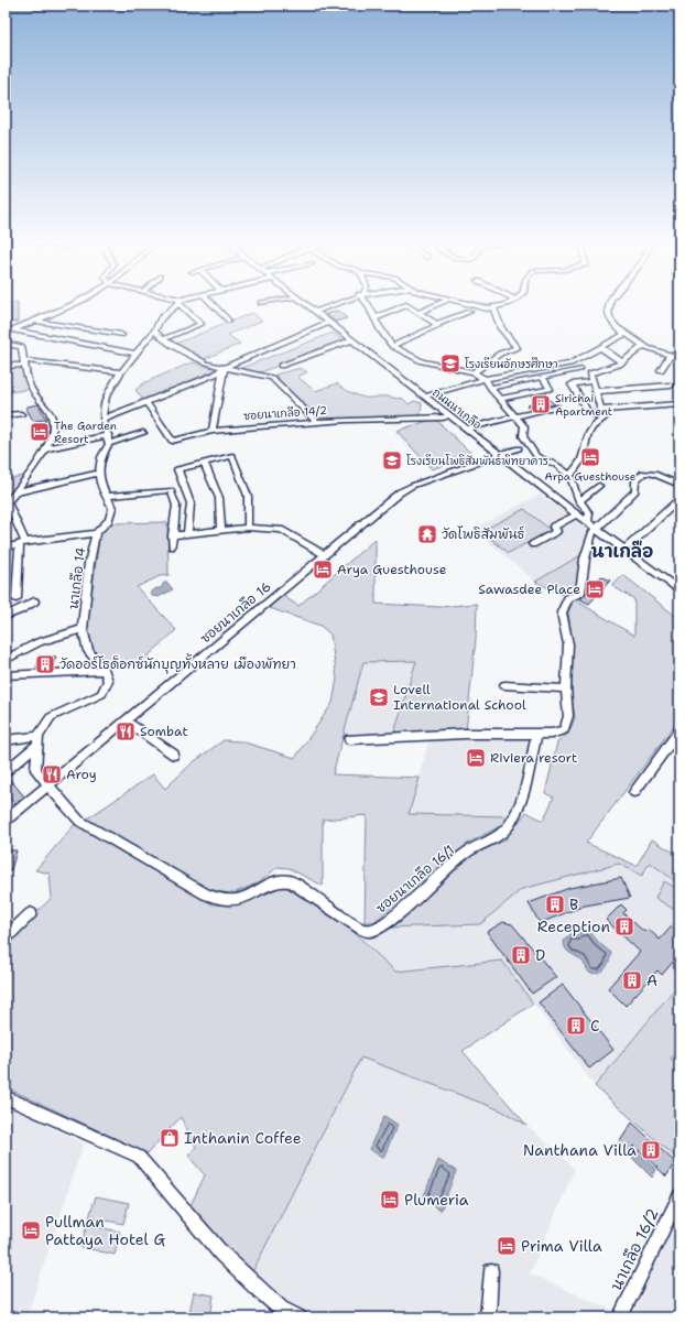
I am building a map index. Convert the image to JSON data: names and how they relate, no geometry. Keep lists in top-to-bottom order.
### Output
{
  "streets": {
    "street": [
      "ถนนนาเกลือ",
      "ซอยนาเกลือ 14/2",
      "นาเกลือ 14",
      "ซอยนาเกลือ 16",
      "ซอยนาเกลือ 16/1",
      "นาเกลือ 16/2"
    ]
  },
  "crossings": [
    ["ถนนนาเกลือ", "ซอยนาเกลือ 14/2"],
    ["ถนนนาเกลือ", "ซอยนาเกลือ 16"],
    ["ซอยนาเกลือ 16", "ซอยนาเกลือ 16/1"]
  ],
  "districts": ["นาเกลือ"],
  "places": {
    "school or university": ["โรงเรียนอักษรศึกษา", "โรงเรียนโพธิสัมพันธ์พิทยาคาร", "Lovell International School"],
    "building": [
      "Sirichai Apartment",
      "วัดออร์โธด็อกซ์นักบุญทั้งหลาย เมืองพัทยา",
      "B",
      "Reception",
      "D",
      "A",
      "C",
      "Nanthana Villa"
    ],
    "hotel": [
      "The Garden Resort",
      "Arpa Guesthouse",
      "Arya Guesthouse",
      "Sawasdee Place",
      "Riviera resort",
      "Plumeria",
      "Pullman Pattaya Hotel G",
      "Prima Villa"
    ],
    "temple": ["วัดโพธิสัมพันธ์"],
    "restaurant": ["Sombat", "Aroy"],
    "shop": ["Inthanin Coffee"]
  }
}
